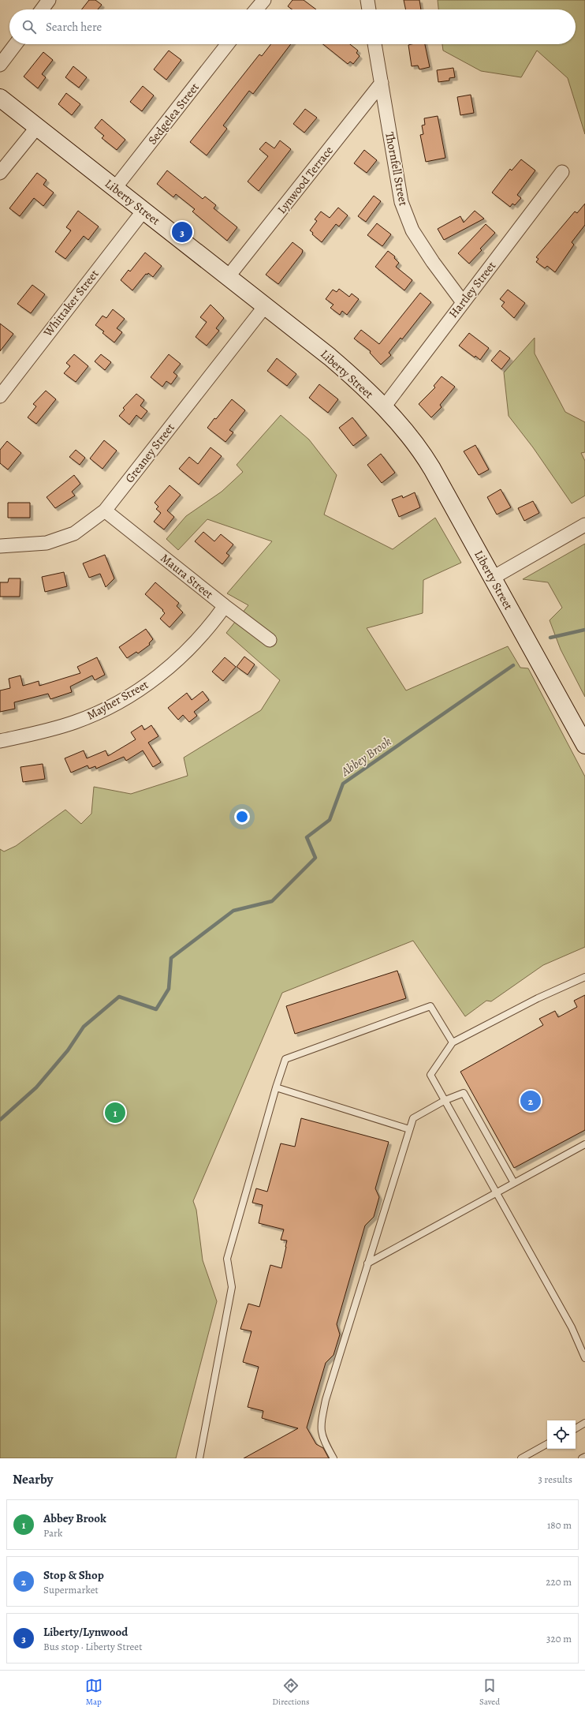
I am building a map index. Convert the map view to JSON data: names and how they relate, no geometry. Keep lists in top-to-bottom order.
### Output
{
  "streets": {
    "main road": ["Liberty Street"],
    "street": [
      "Sedgelea Street",
      "Thornfell Street",
      "Lynwood Terrace",
      "Hartley Street",
      "Whittaker Street",
      "Greaney Street",
      "Maura Street",
      "Mayher Street"
    ]
  },
  "crossings": [
    ["Sedgelea Street", "Liberty Street"],
    ["Thornfell Street", "Lynwood Terrace"],
    ["Thornfell Street", "Hartley Street"],
    ["Lynwood Terrace", "Liberty Street"],
    ["Liberty Street", "Hartley Street"],
    ["Liberty Street", "Whittaker Street"],
    ["Liberty Street", "Greaney Street"],
    ["Greaney Street", "Maura Street"],
    ["Maura Street", "Mayher Street"]
  ],
  "water": ["Abbey Brook"],
  "page": {
    "search": "Search here",
    "pins": ["3", "2", "1"],
    "heading": ["Nearby", "3 results"],
    "list": [
      {
        "mark": "1",
        "name": "Abbey Brook",
        "note": "Park",
        "value": "180 m"
      },
      {
        "mark": "2",
        "name": "Stop & Shop",
        "note": "Supermarket",
        "value": "220 m"
      },
      {
        "mark": "3",
        "name": "Liberty/Lynwood",
        "note": "Bus stop · Liberty Street",
        "value": "320 m"
      }
    ],
    "nav": ["Map", "Directions", "Saved"]
  }
}
